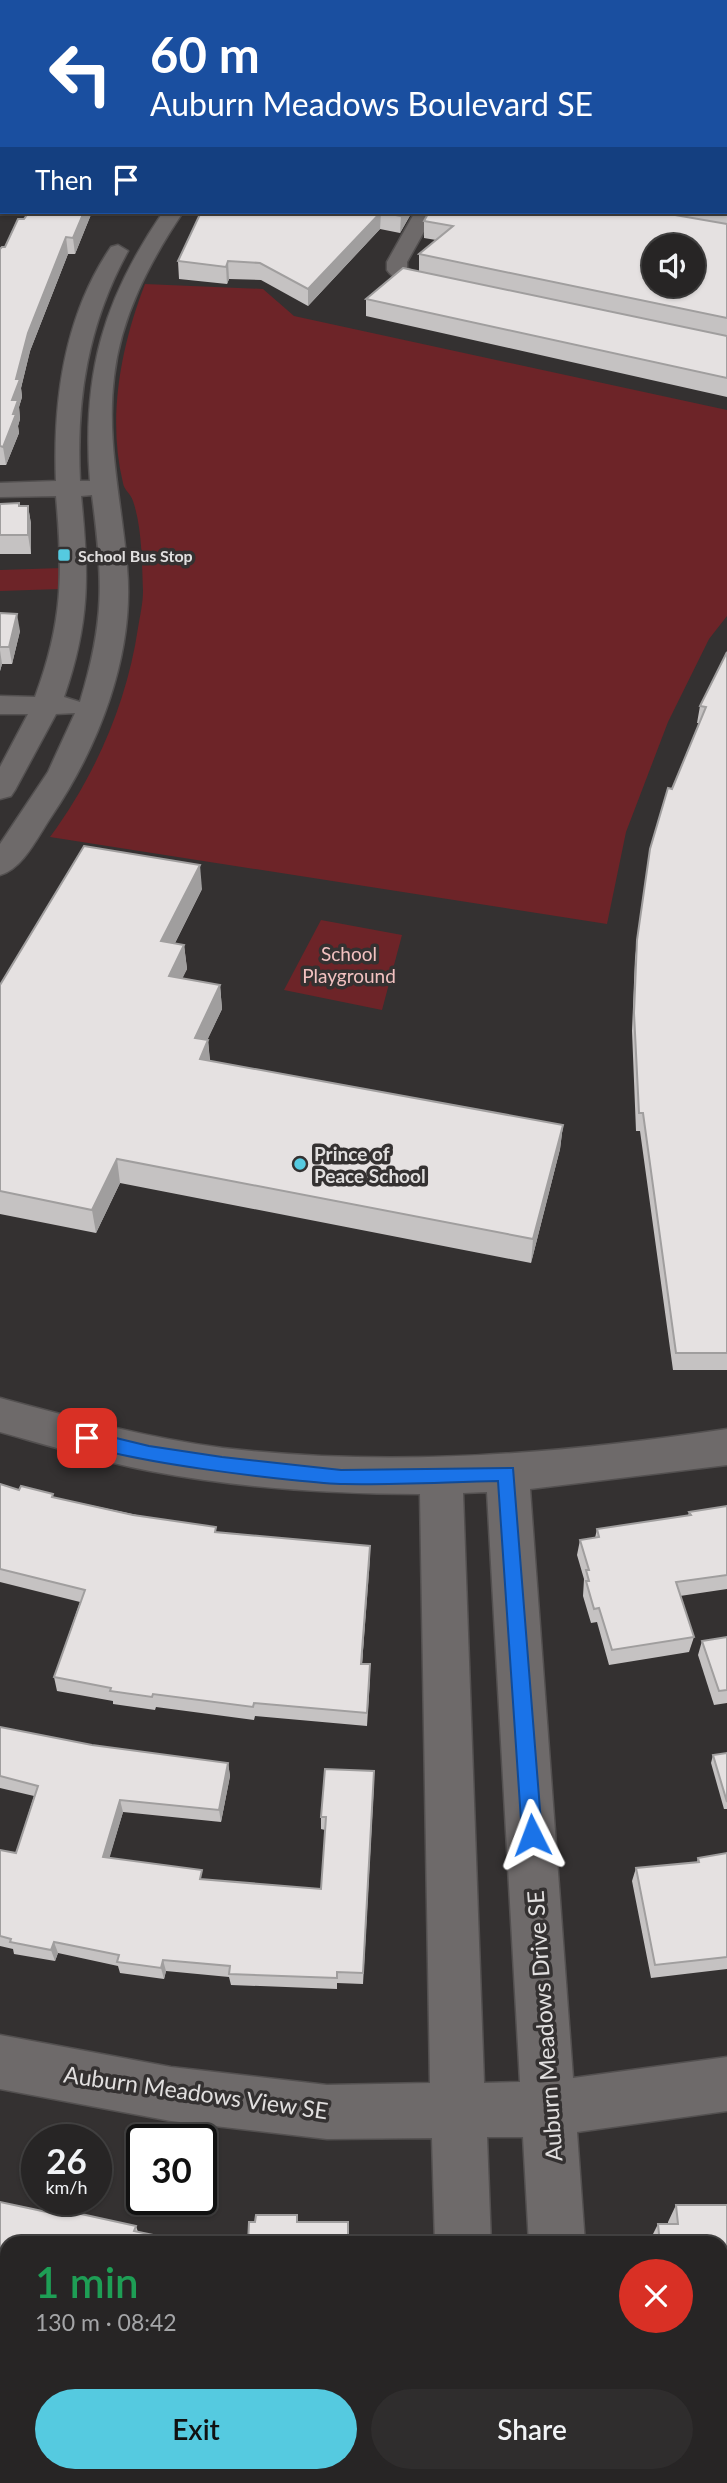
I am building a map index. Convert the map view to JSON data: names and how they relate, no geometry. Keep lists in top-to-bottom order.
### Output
{
  "streets": {
    "street": ["Auburn Meadows Drive SE", "Auburn Meadows View SE"]
  },
  "crossings": [
    ["Auburn Meadows Drive SE", "Auburn Meadows View SE"]
  ],
  "parks": ["School Playground"],
  "places": {
    "transit": ["School Bus Stop"],
    "other": ["Prince of Peace School"]
  },
  "page": {
    "turn": ["60 m", "Auburn Meadows Boulevard SE"],
    "then": "Then",
    "speed": "26 km/h",
    "limit": "30",
    "heading": ["1 min", "130 m · 08:42"],
    "buttons": ["Exit", "Share"]
  }
}
